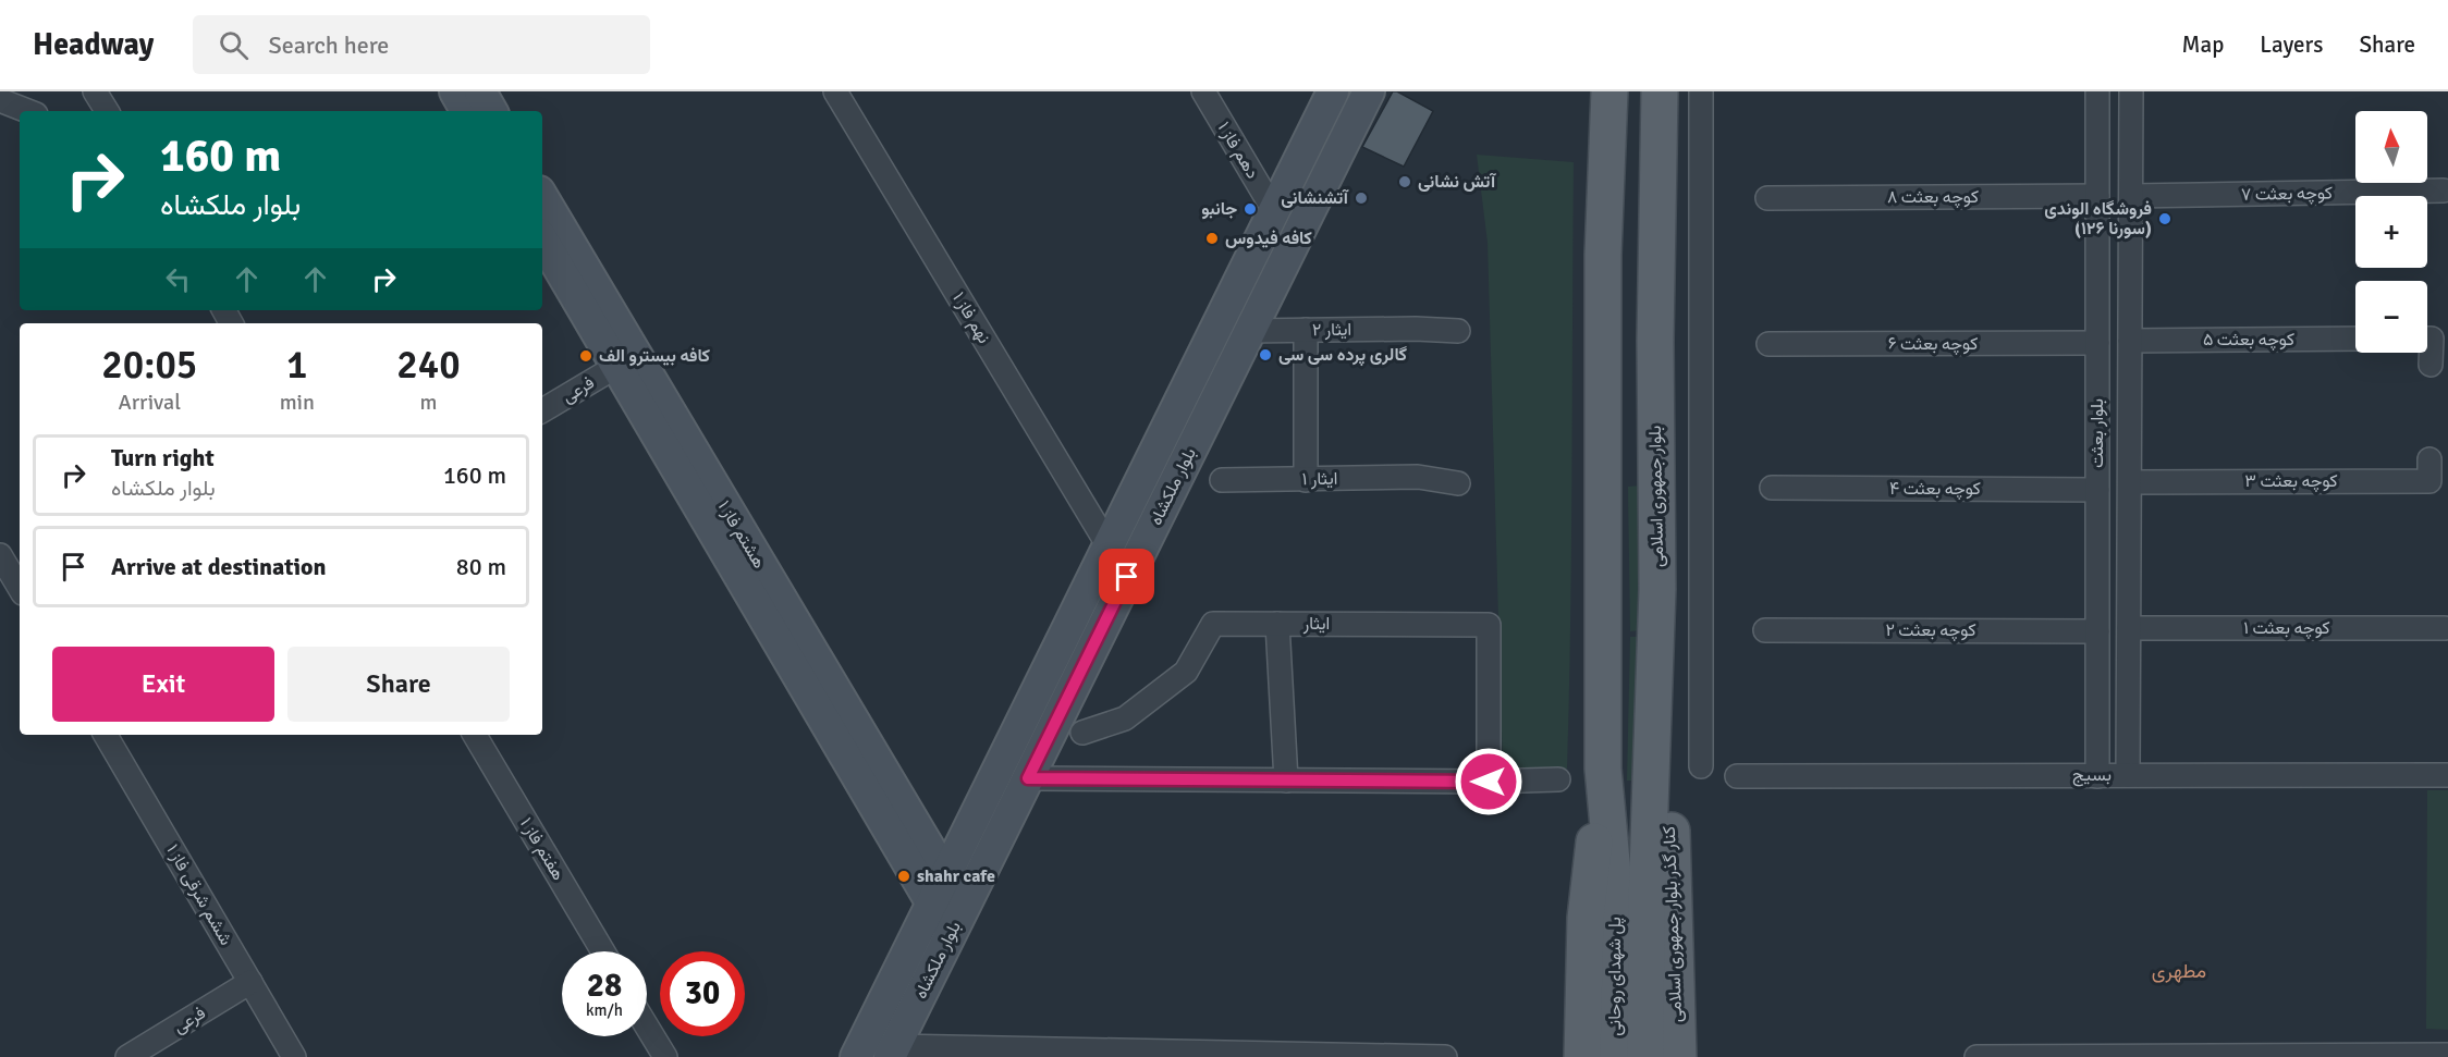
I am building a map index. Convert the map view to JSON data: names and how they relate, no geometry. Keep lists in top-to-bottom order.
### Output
{
  "streets": {
    "main road": [
      "بلوار ملکشاه",
      "بلوار جمهوری اسلامی",
      "هشتم فاز ۱",
      "کنار گذر بلوار جمهوری اسلامی",
      "پل شهدای روحانی"
    ],
    "street": [
      "دهم فاز ۱",
      "کوچه بعثت ۷",
      "کوچه بعثت ۸",
      "نهم فاز ۱",
      "ایثار ۲",
      "کوچه بعثت ۵",
      "کوچه بعثت ۶",
      "فرعی",
      "بلوار بعثت",
      "ایثار ۱",
      "کوچه بعثت ۳",
      "کوچه بعثت ۴",
      "ایثار",
      "کوچه بعثت ۱",
      "کوچه بعثت ۲",
      "بسیج",
      "هفتم فاز ۱",
      "ششم شرقی فاز ۱"
    ]
  },
  "crossings": [
    ["دهم فاز ۱", "بلوار ملکشاه"],
    ["کوچه بعثت ۷", "بلوار بعثت"],
    ["کوچه بعثت ۸", "بلوار بعثت"],
    ["نهم فاز ۱", "بلوار ملکشاه"],
    ["ایثار ۲", "بلوار ملکشاه"],
    ["کوچه بعثت ۵", "بلوار بعثت"],
    ["کوچه بعثت ۶", "بلوار بعثت"],
    ["فرعی", "هشتم فاز ۱"],
    ["فرعی", "ششم شرقی فاز ۱"],
    ["بلوار بعثت", "کوچه بعثت ۳"],
    ["بلوار بعثت", "کوچه بعثت ۴"],
    ["بلوار بعثت", "کوچه بعثت ۱"],
    ["بلوار بعثت", "کوچه بعثت ۲"],
    ["بلوار بعثت", "بسیج"],
    ["بلوار ملکشاه", "هشتم فاز ۱"],
    ["بلوار جمهوری اسلامی", "کنار گذر بلوار جمهوری اسلامی"],
    ["بلوار جمهوری اسلامی", "پل شهدای روحانی"]
  ],
  "districts": ["مطهری"],
  "places": [
    "آتش نشانی",
    "آتشنشانی",
    "جانبو",
    "فروشگاه الوندی (سورنا ۱۲۶)",
    "كافه فيدوس",
    "گالری پرده سی سی",
    "کافه بیسترو الف",
    "shahr cafe"
  ],
  "north": "top",
  "page": {
    "header": "Headway",
    "search": "Search here",
    "nav": ["Map", "Layers", "Share"],
    "map_buttons": ["+", "−"],
    "turn": ["160 m", "بلوار ملکشاه"],
    "eta": [
      "20:05",
      "Arrival",
      "1",
      "min",
      "240",
      "m"
    ],
    "list": [
      {
        "name": "Turn right",
        "note": "بلوار ملکشاه",
        "value": "160 m"
      },
      {
        "name": "Arrive at destination",
        "value": "80 m"
      }
    ],
    "buttons": ["Exit", "Share"],
    "speed": "28 km/h",
    "limit": "30"
  }
}
